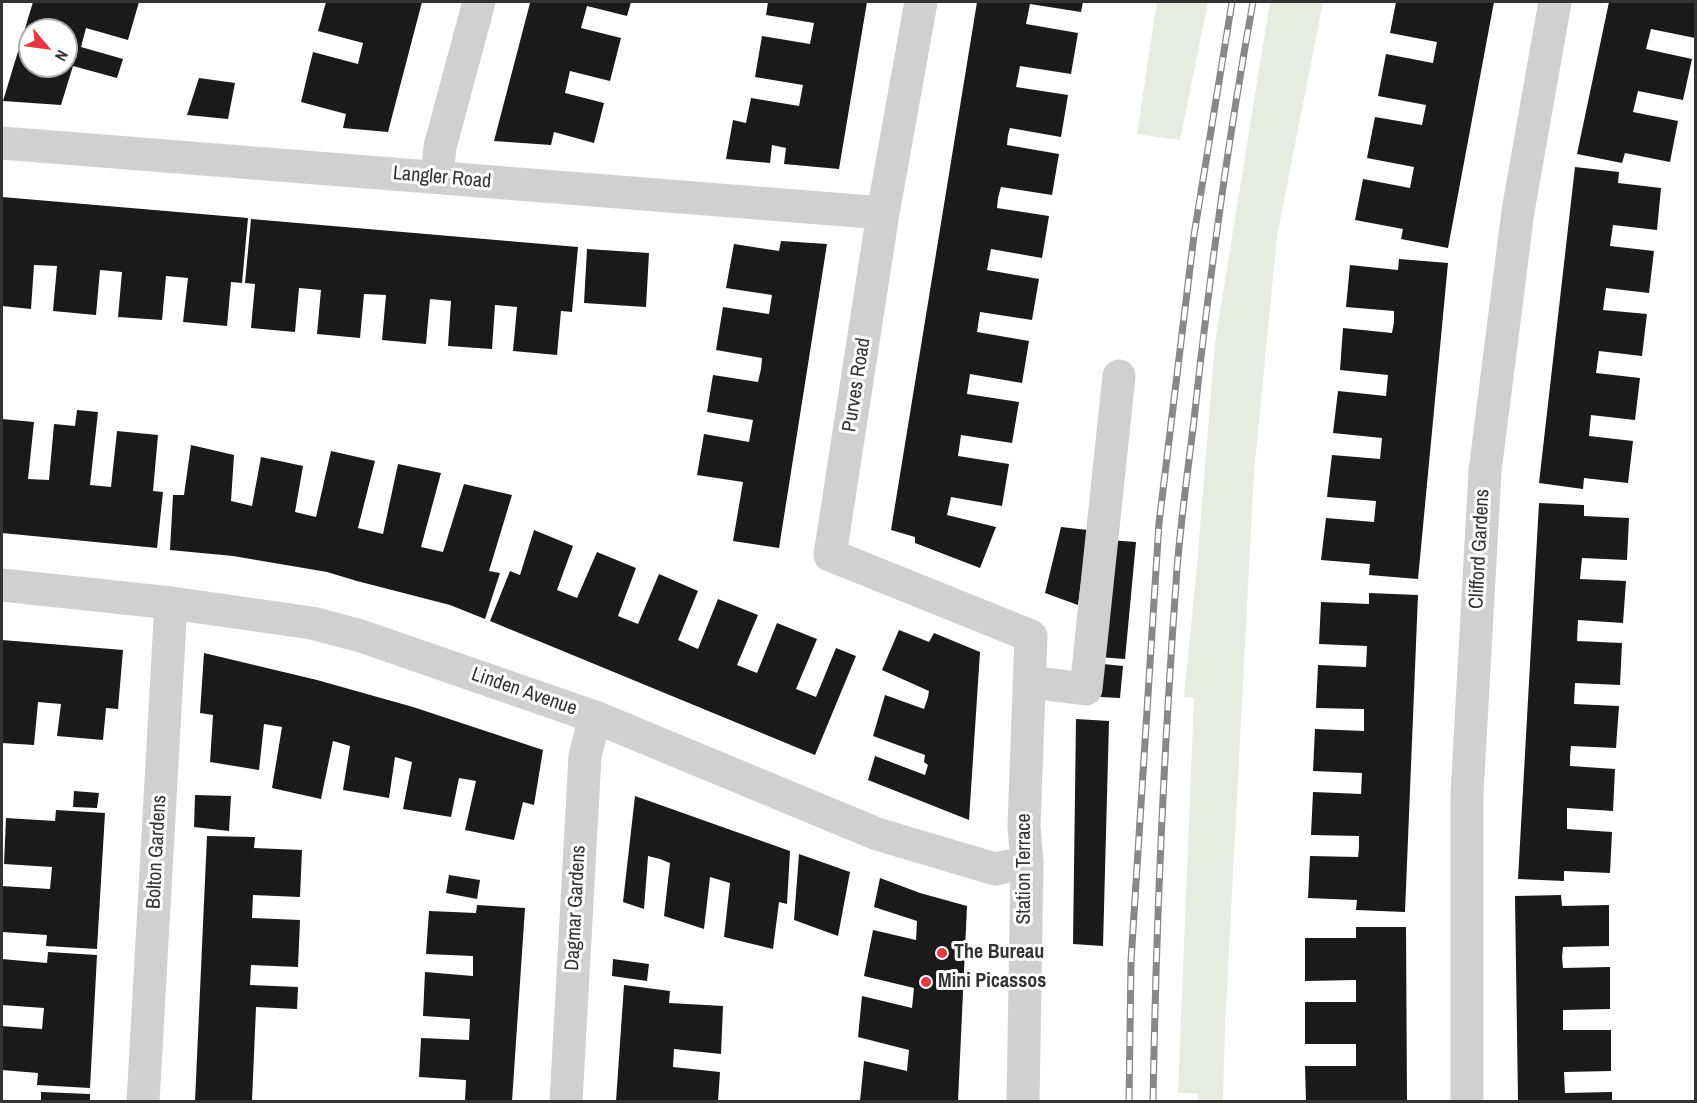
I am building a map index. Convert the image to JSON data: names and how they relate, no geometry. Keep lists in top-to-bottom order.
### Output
{
  "streets": {
    "street": [
      "Langler Road",
      "Purves Road",
      "Clifford Gardens",
      "Linden Avenue",
      "Bolton Gardens",
      "Station Terrace",
      "Dagmar Gardens"
    ]
  },
  "crossings": [
    ["Langler Road", "Purves Road"],
    ["Purves Road", "Station Terrace"],
    ["Linden Avenue", "Bolton Gardens"],
    ["Linden Avenue", "Station Terrace"],
    ["Linden Avenue", "Dagmar Gardens"]
  ],
  "places": ["The Bureau", "Mini Picassos"],
  "north": "bottom right"
}
